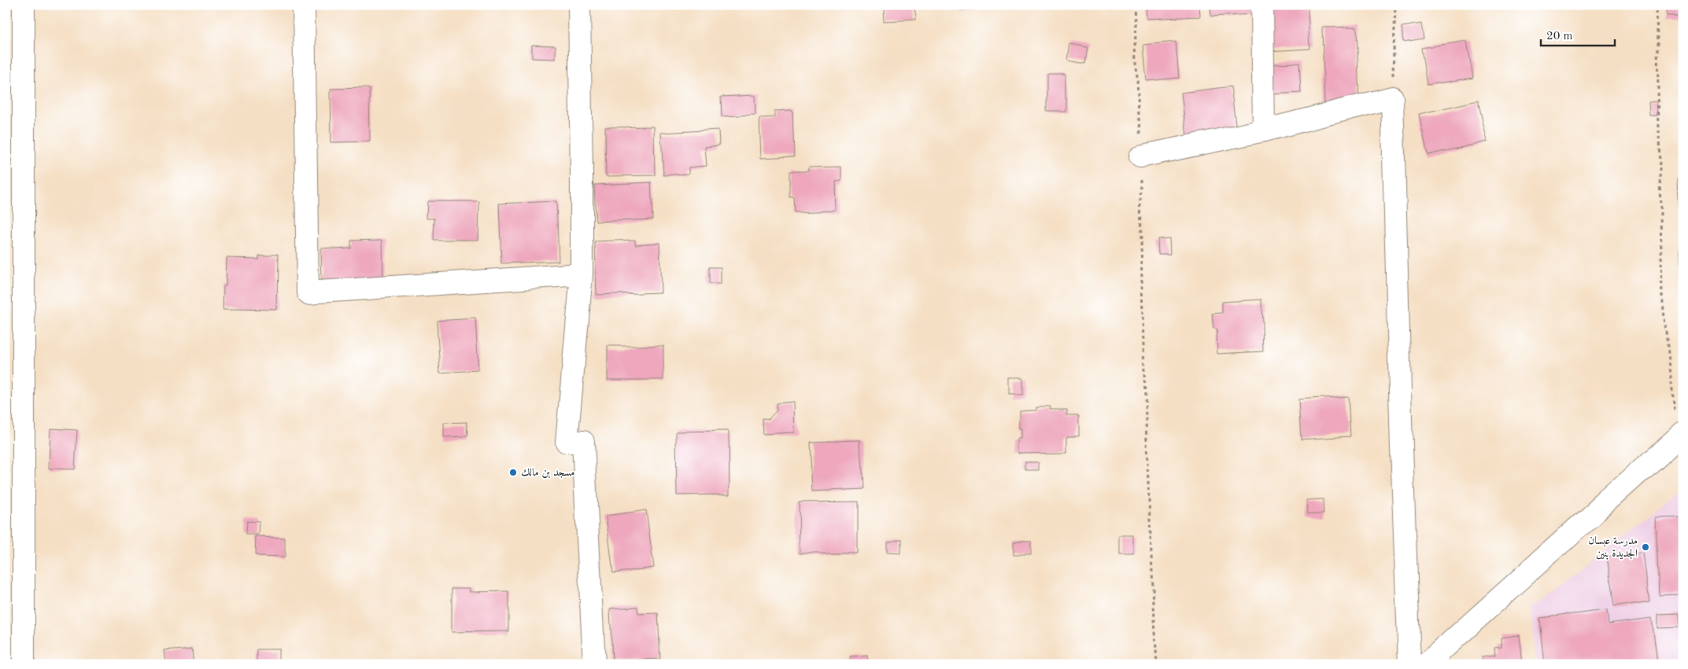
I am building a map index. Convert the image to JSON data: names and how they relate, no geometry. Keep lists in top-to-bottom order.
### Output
{
  "places": ["مسجد بن مالك", "مدرسة عبسان الجديدة بنين"],
  "scale_bar": "20 m"
}
